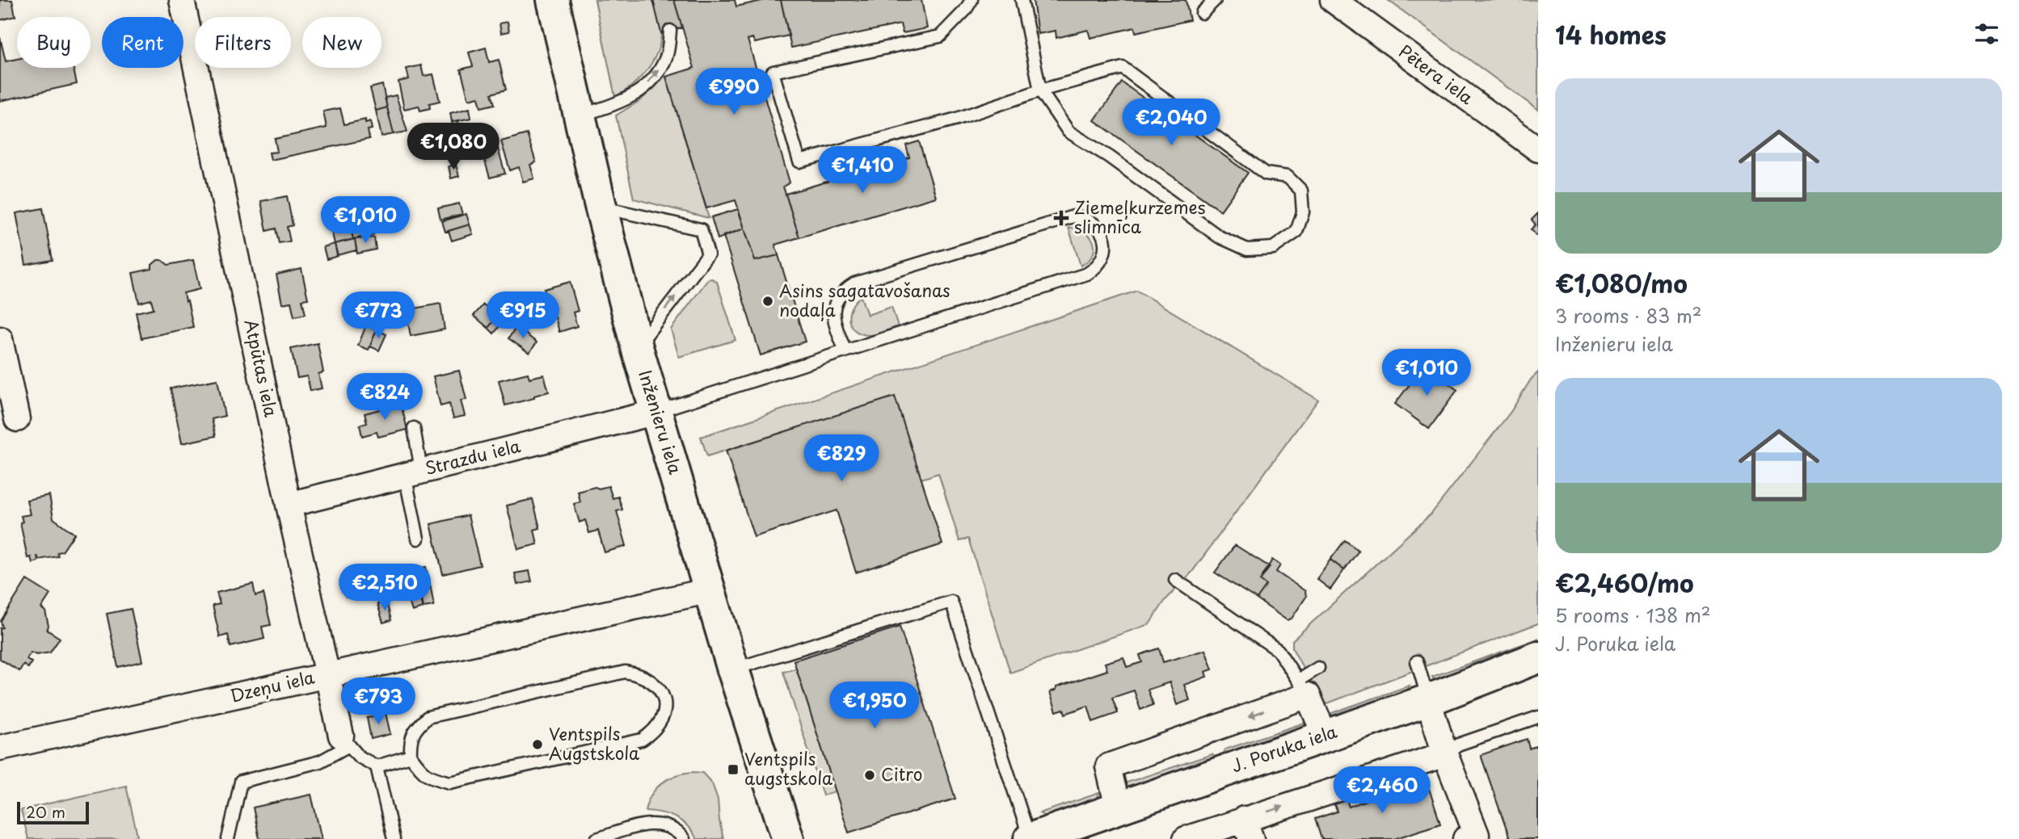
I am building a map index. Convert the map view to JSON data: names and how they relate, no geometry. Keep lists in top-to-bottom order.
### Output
{
  "streets": {
    "street": [
      "Pētera iela",
      "Atpūtas iela",
      "Inženieru iela",
      "Strazdu iela",
      "Dzeņu iela",
      "J. Poruka iela"
    ]
  },
  "crossings": [
    ["Atpūtas iela", "Strazdu iela"],
    ["Atpūtas iela", "Dzeņu iela"],
    ["Inženieru iela", "Strazdu iela"],
    ["Inženieru iela", "Dzeņu iela"]
  ],
  "places": {
    "health": ["Ziemeļkurzemes slimnīca"],
    "other": ["Asins sagatavošanas nodaļa", "Ventspils Augstskola", "Citro"],
    "transit": ["Ventspils augstskola"]
  },
  "scale_bar": "20 m",
  "page": {
    "heading": "14 homes",
    "chip": [
      "Buy",
      "Rent",
      "Filters",
      "New"
    ],
    "price": [
      "€990",
      "€2,040",
      "€1,080",
      "€1,410",
      "€1,010",
      "€773",
      "€915",
      "€1,010",
      "€824",
      "€829",
      "€2,510",
      "€793",
      "€1,950",
      "€2,460"
    ],
    "list": [
      {
        "name": "€1,080/mo",
        "note": "3 rooms · 83 m² · Inženieru iela"
      },
      {
        "name": "€2,460/mo",
        "note": "5 rooms · 138 m² · J. Poruka iela"
      }
    ],
    "scale": "20 m"
  }
}
